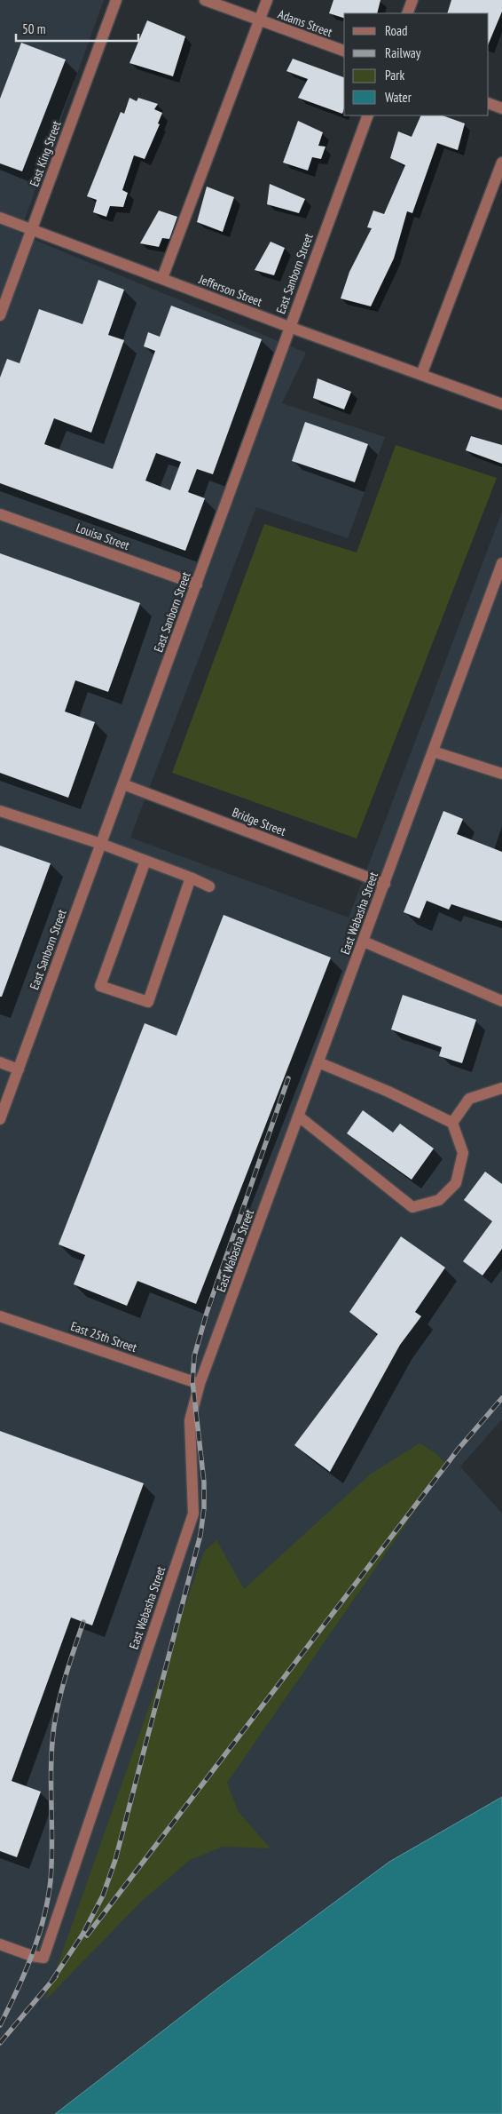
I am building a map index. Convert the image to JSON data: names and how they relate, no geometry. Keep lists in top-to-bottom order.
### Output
{
  "streets": {
    "street": [
      "Adams Street",
      "East King Street",
      "East Sanborn Street",
      "Jefferson Street",
      "Louisa Street",
      "Bridge Street",
      "East Wabasha Street",
      "East 25th Street"
    ]
  },
  "crossings": [
    ["East King Street", "Jefferson Street"],
    ["East Sanborn Street", "Jefferson Street"],
    ["East Sanborn Street", "Louisa Street"],
    ["East Sanborn Street", "Bridge Street"],
    ["Bridge Street", "East Wabasha Street"],
    ["East Wabasha Street", "East 25th Street"]
  ],
  "legend": [
    "Road",
    "Railway",
    "Park",
    "Water"
  ],
  "scale_bar": "50 m"
}
